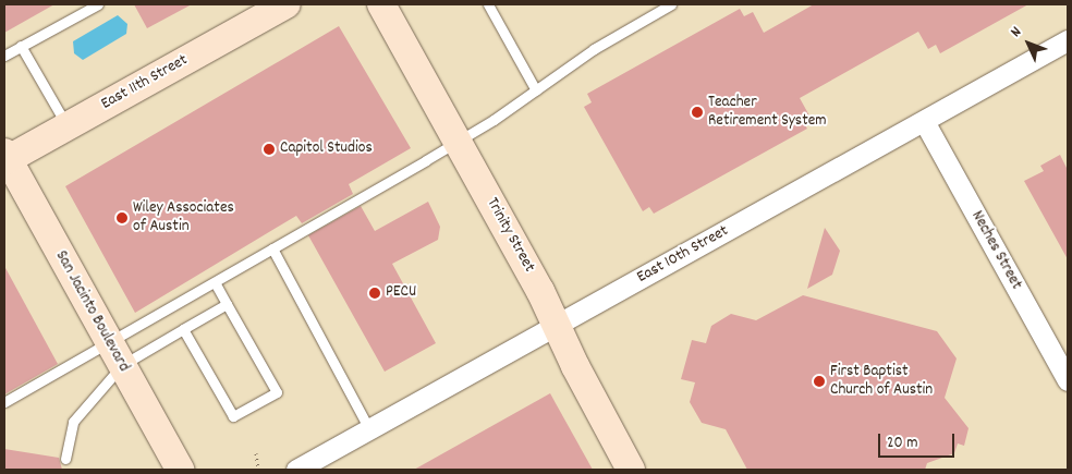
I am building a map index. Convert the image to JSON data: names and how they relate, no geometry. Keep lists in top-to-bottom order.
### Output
{
  "streets": {
    "main road": ["East 11th Street", "Trinity Street", "San Jacinto Boulevard"],
    "street": ["Neches Street", "East 10th Street"]
  },
  "crossings": [
    ["East 11th Street", "San Jacinto Boulevard"],
    ["Trinity Street", "East 10th Street"],
    ["Neches Street", "East 10th Street"]
  ],
  "places": [
    "Teacher Retirement System",
    "Capitol Studios",
    "Wiley Associates of Austin",
    "PECU",
    "First Baptist Church of Austin"
  ],
  "scale_bar": "20 m",
  "north": "top left"
}
